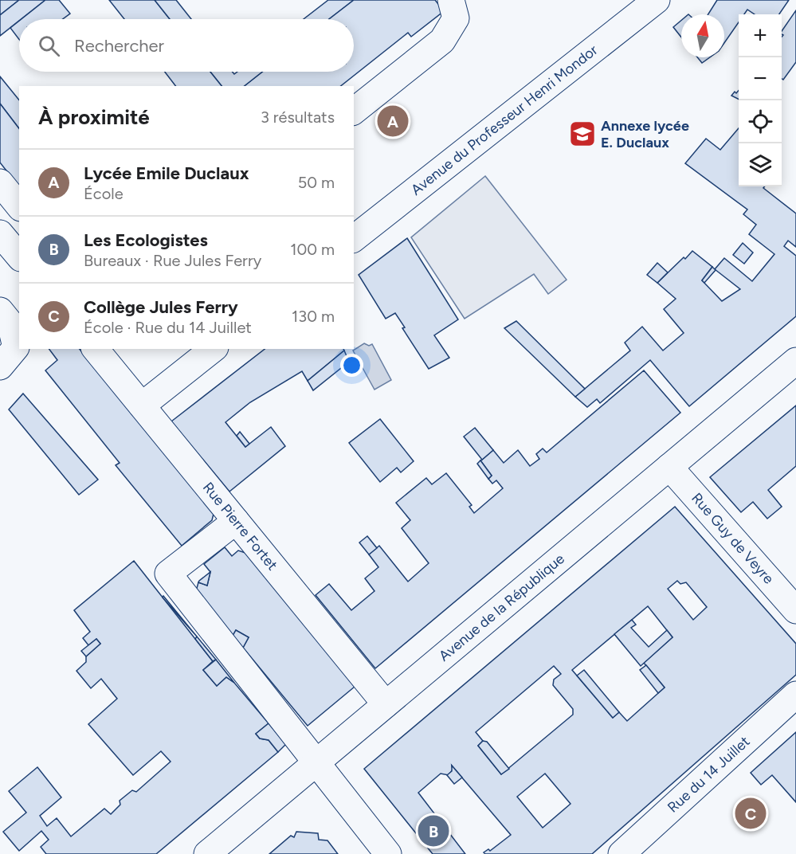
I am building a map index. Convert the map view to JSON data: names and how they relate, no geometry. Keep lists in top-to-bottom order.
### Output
{
  "streets": {
    "street": [
      "Avenue du Professeur Henri Mondor",
      "Rue Pierre Fortet",
      "Rue Guy de Veyre",
      "Avenue de la République",
      "Rue du 14 Juillet"
    ]
  },
  "crossings": [
    ["Rue Pierre Fortet", "Avenue de la République"],
    ["Rue Guy de Veyre", "Avenue de la République"]
  ],
  "places": {
    "school or university": ["Annexe lycée E. Duclaux"]
  },
  "north": "top",
  "page": {
    "map_buttons": ["+", "−"],
    "search": "Rechercher",
    "heading": ["À proximité", "3 résultats"],
    "pins": ["A", "C", "B"],
    "list": [
      {
        "mark": "A",
        "name": "Lycée Emile Duclaux",
        "note": "École",
        "value": "50 m"
      },
      {
        "mark": "B",
        "name": "Les Ecologistes",
        "note": "Bureaux · Rue Jules Ferry",
        "value": "100 m"
      },
      {
        "mark": "C",
        "name": "Collège Jules Ferry",
        "note": "École · Rue du 14 Juillet",
        "value": "130 m"
      }
    ]
  }
}
